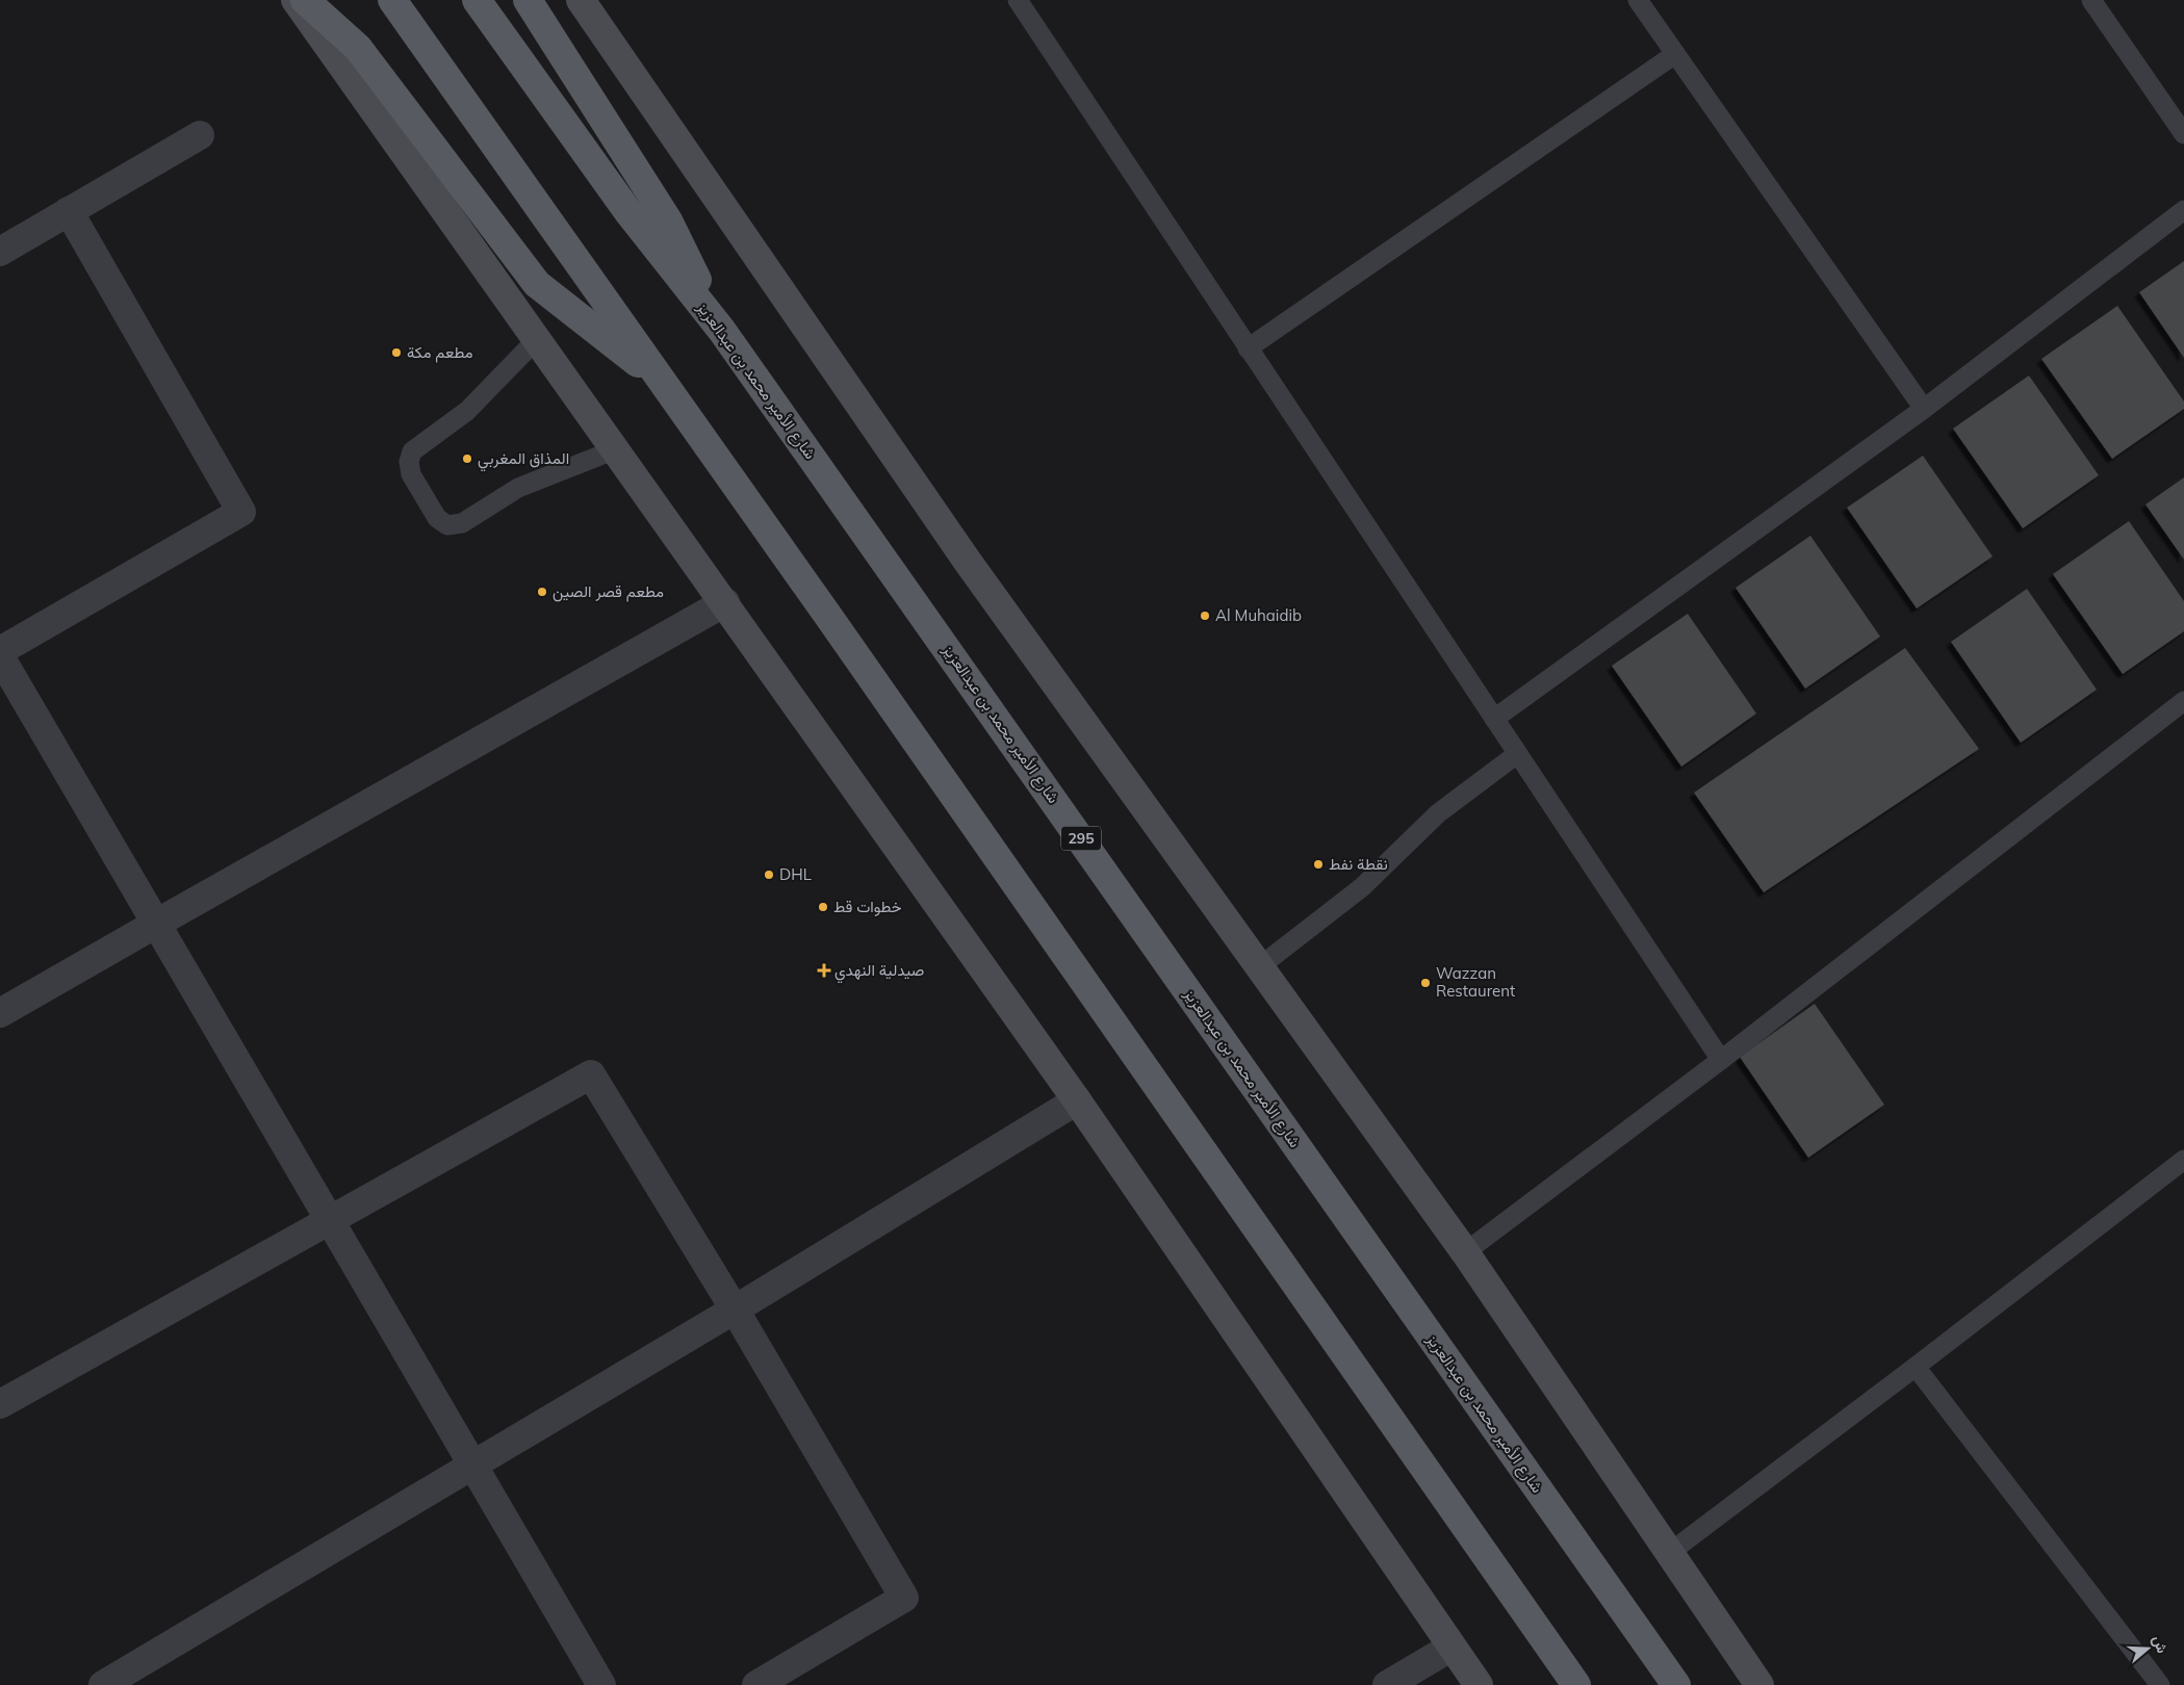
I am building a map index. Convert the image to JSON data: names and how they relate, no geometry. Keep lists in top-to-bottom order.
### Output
{
  "streets": {
    "main road": ["شارع الأمير محمد بن عبدالعزيز", "295"]
  },
  "places": {
    "other": [
      "مطعم مكة",
      "المذاق المغربي",
      "مطعم قصر الصين",
      "Al Muhaidib",
      "نقطة نفط",
      "DHL",
      "خطوات قط",
      "Wazzan Restaurent"
    ],
    "health": ["صيدلية النهدي"]
  },
  "north": "right"
}
